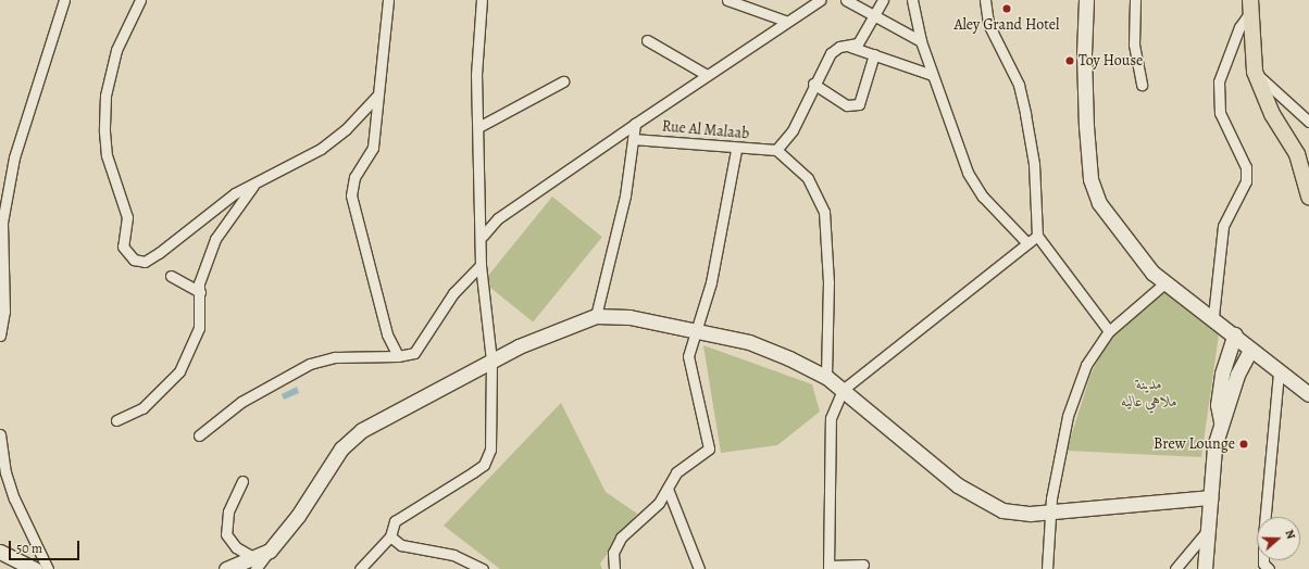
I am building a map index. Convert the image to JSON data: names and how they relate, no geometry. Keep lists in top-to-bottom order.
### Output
{
  "streets": {
    "street": ["Rue Al Malaab"]
  },
  "parks": ["مدينة ملاهي عاليه"],
  "places": ["Aley Grand Hotel", "Toy House", "Brew Lounge"],
  "scale_bar": "50 m",
  "north": "right"
}
